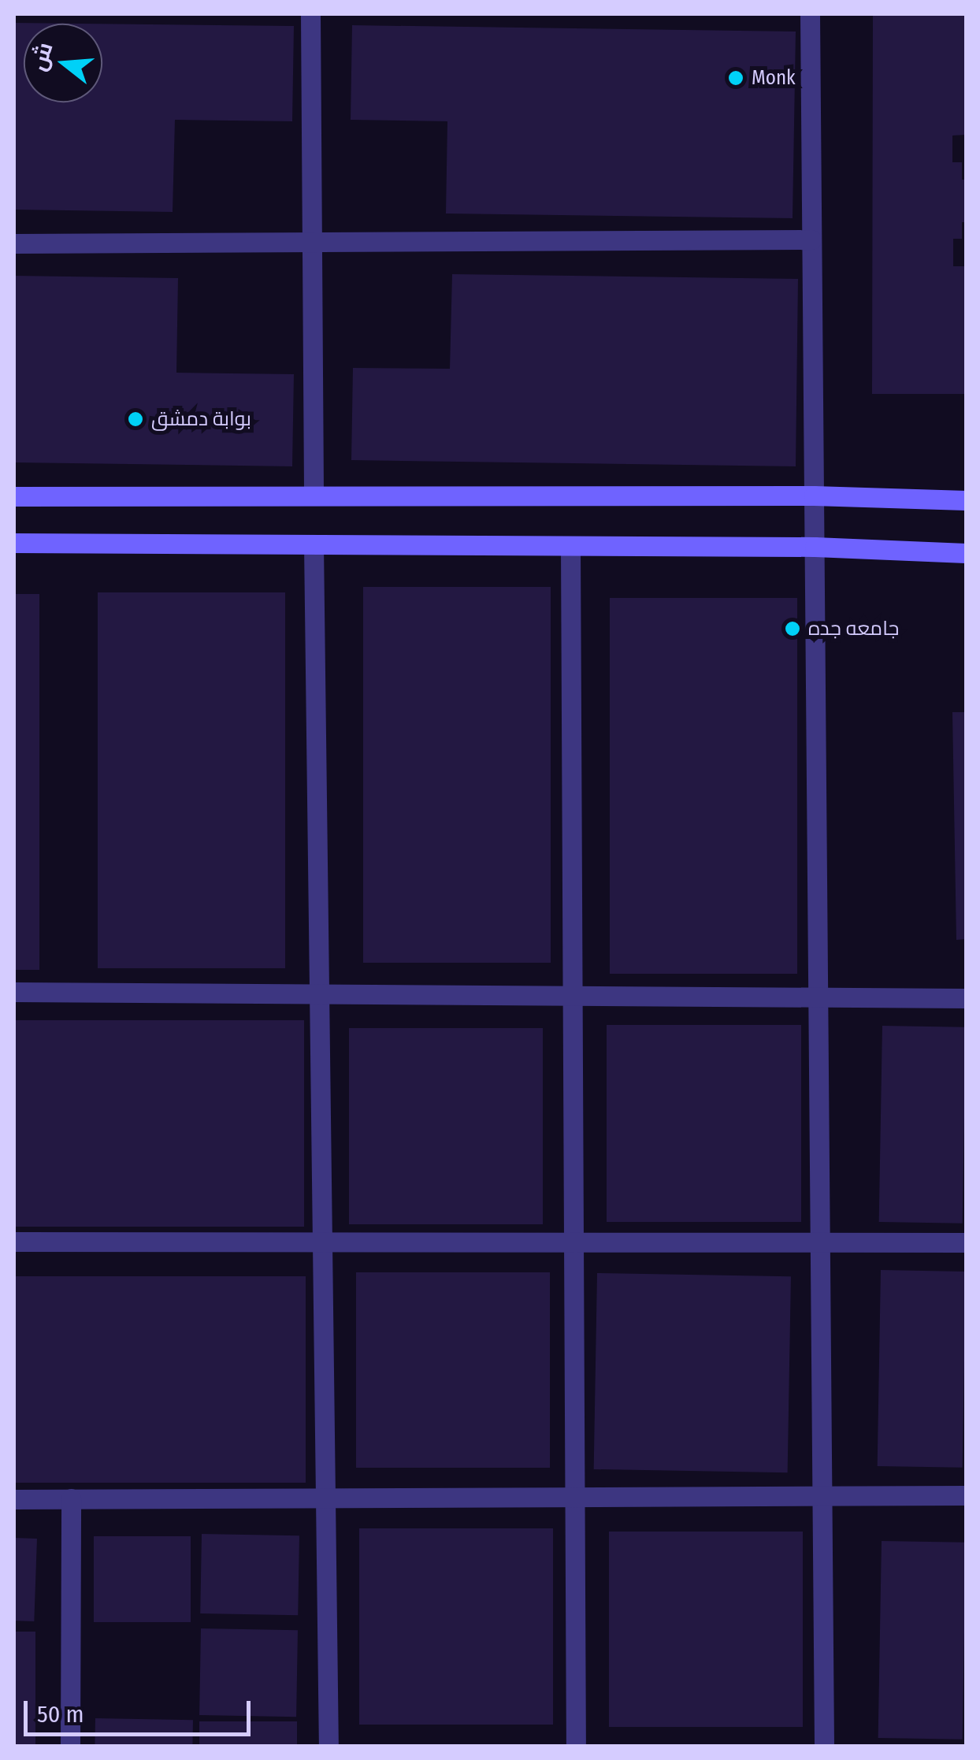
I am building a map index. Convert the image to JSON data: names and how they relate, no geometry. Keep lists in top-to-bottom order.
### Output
{
  "places": ["Monk", "بوابة دمشق", "جامعه جده"],
  "scale_bar": "50 m",
  "north": "left"
}
